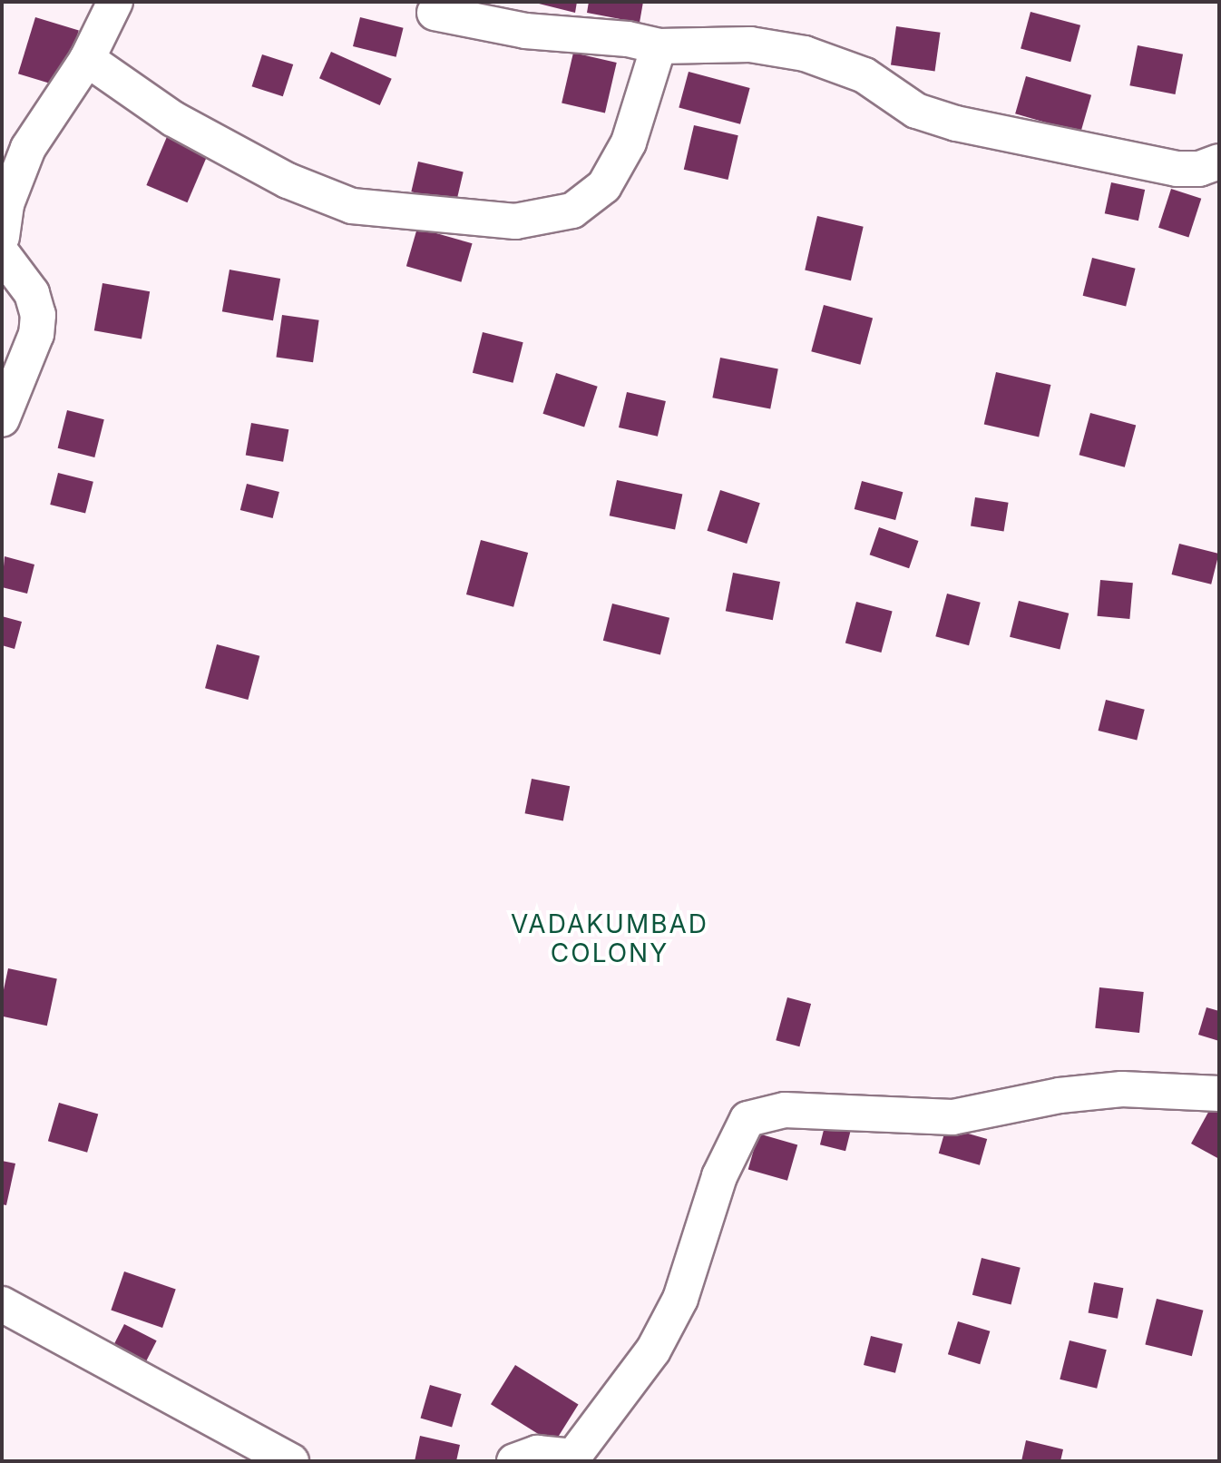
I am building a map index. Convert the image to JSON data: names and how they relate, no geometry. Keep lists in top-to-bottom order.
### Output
{
  "districts": ["VADAKUMBAD COLONY"]
}
